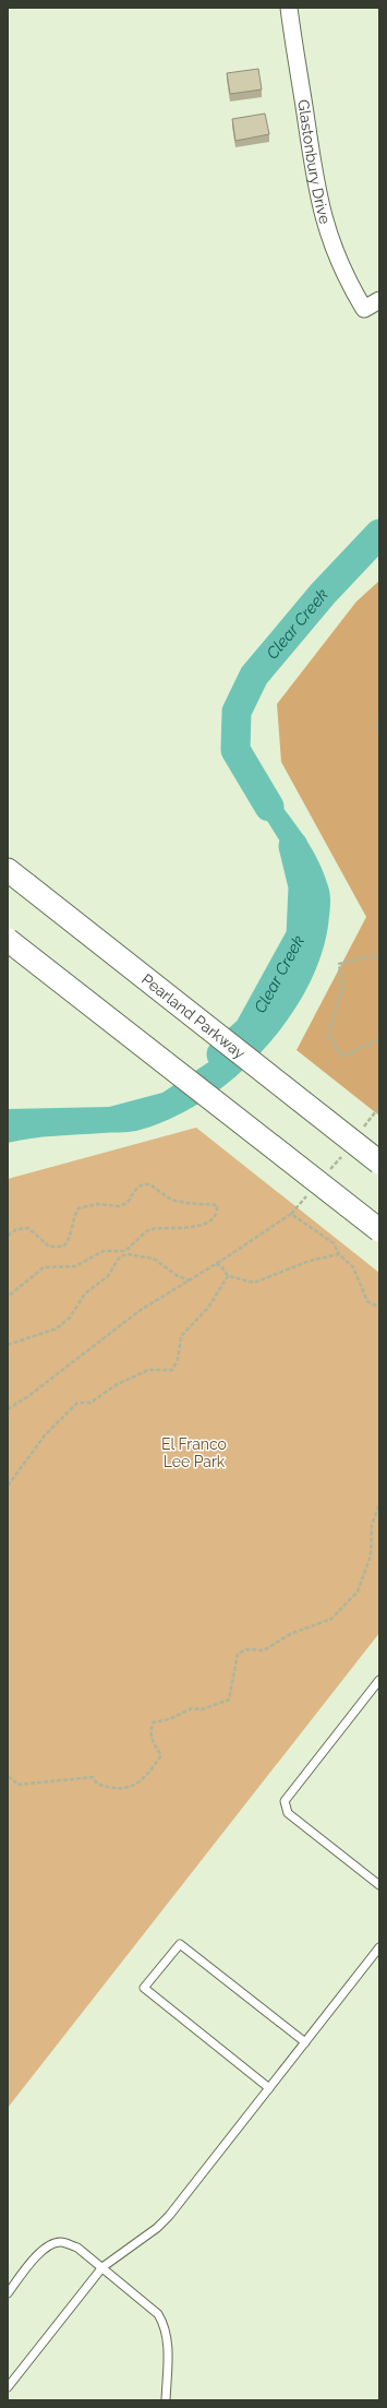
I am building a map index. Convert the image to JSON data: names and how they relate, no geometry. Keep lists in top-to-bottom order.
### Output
{
  "streets": {
    "main road": ["Pearland Parkway"],
    "street": ["Glastonbury Drive"]
  },
  "water": ["Clear Creek"],
  "parks": ["El Franco Lee Park"]
}
